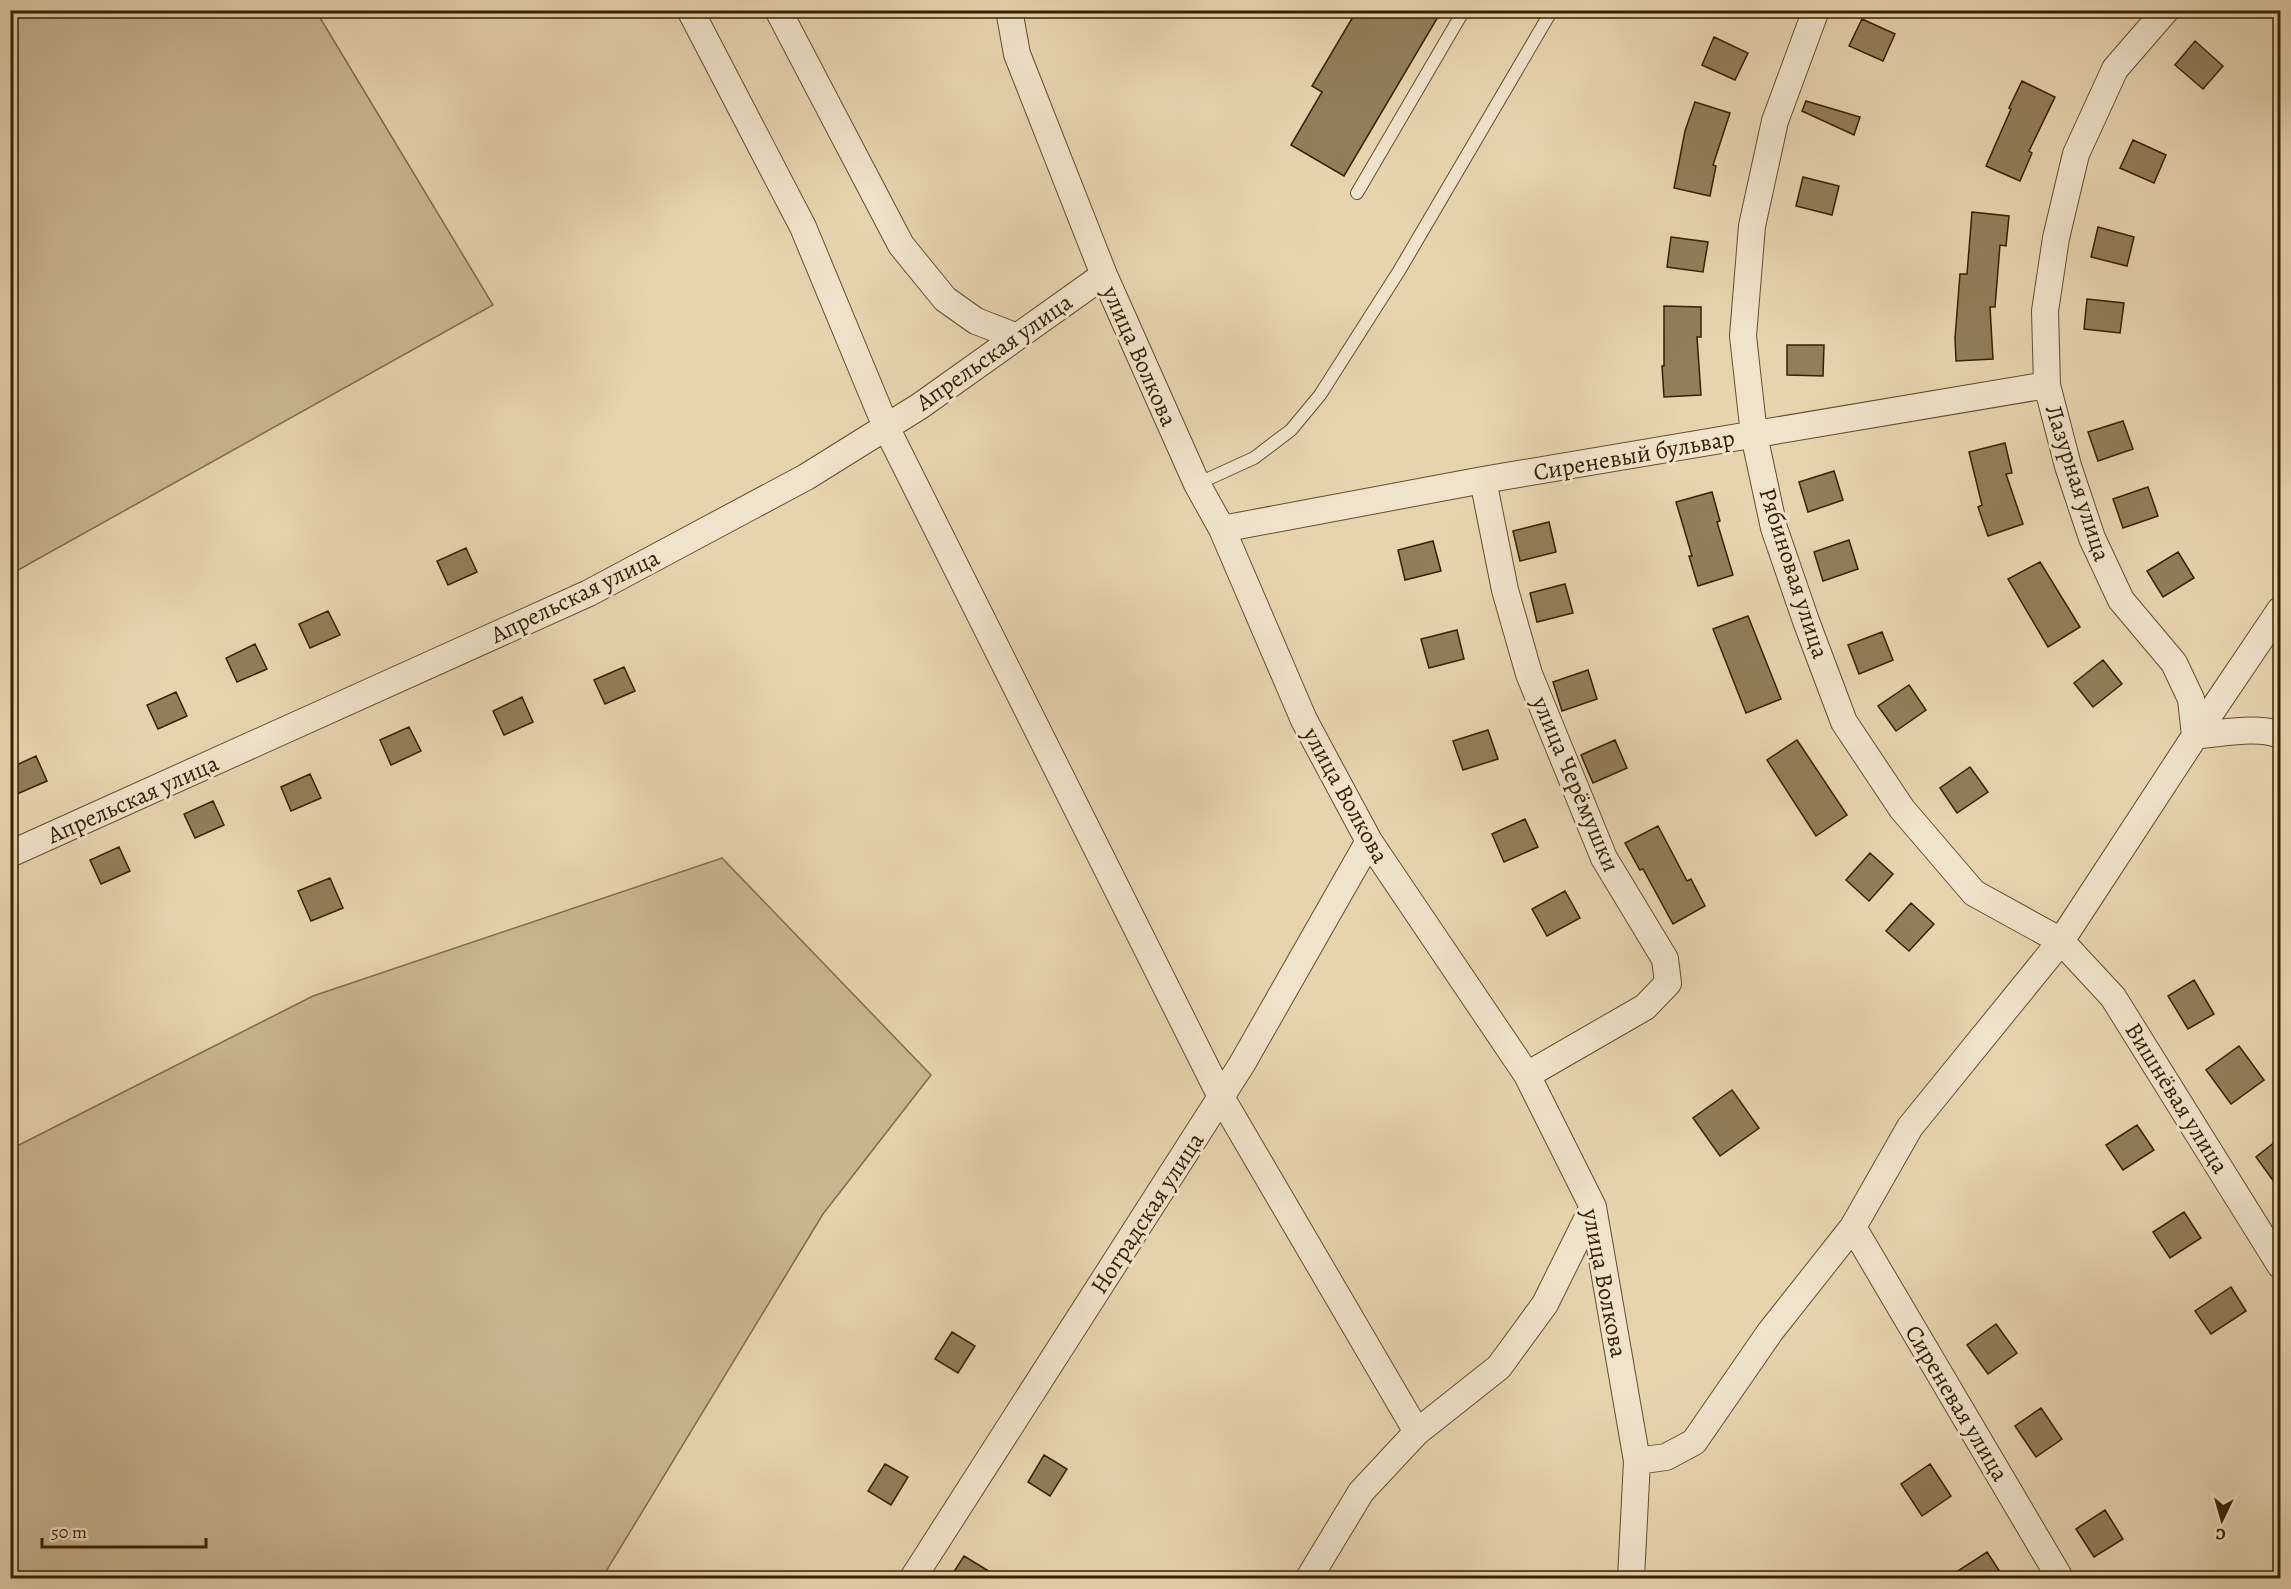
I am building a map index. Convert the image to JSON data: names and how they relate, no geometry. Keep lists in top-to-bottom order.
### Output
{
  "streets": {
    "street": [
      "Апрельская улица",
      "улица Волкова",
      "Сиреневый бульвар",
      "Лазурная улица",
      "Рябиновая улица",
      "улица Черёмушки",
      "Вишнёвая улица",
      "Ноградская улица",
      "Сиреневая улица"
    ]
  },
  "crossings": [
    ["Апрельская улица", "улица Волкова"],
    ["улица Волкова", "Сиреневый бульвар"],
    ["улица Волкова", "улица Черёмушки"],
    ["улица Волкова", "Ноградская улица"],
    ["Сиреневый бульвар", "Лазурная улица"],
    ["Сиреневый бульвар", "Рябиновая улица"],
    ["Сиреневый бульвар", "улица Черёмушки"],
    ["Рябиновая улица", "Вишнёвая улица"]
  ],
  "scale_bar": "50 m",
  "north": "bottom"
}
